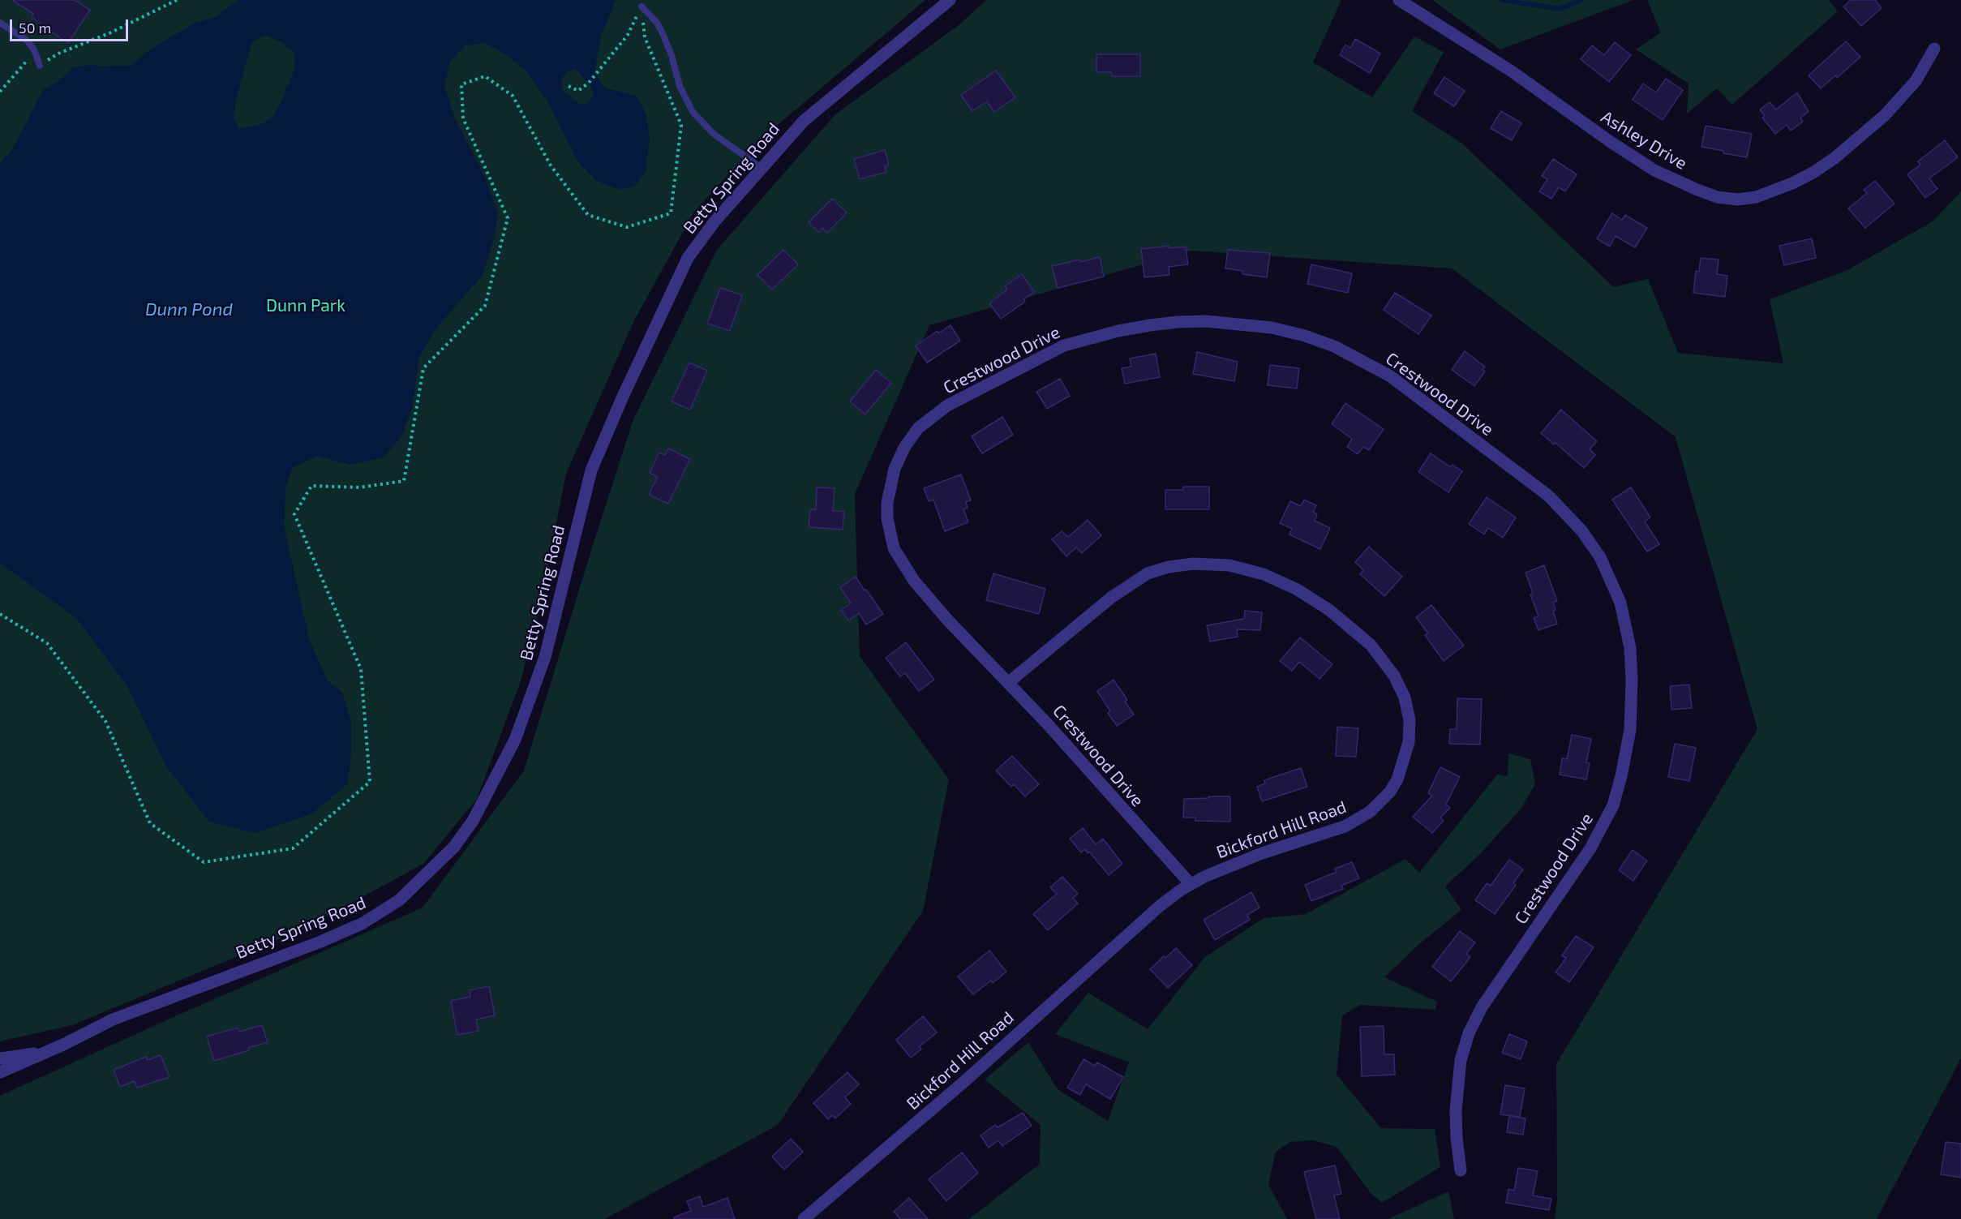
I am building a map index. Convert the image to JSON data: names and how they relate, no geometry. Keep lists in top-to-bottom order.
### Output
{
  "streets": {
    "street": [
      "Ashley Drive",
      "Betty Spring Road",
      "Crestwood Drive",
      "Bickford Hill Road"
    ]
  },
  "crossings": [
    ["Crestwood Drive", "Bickford Hill Road"]
  ],
  "water": ["Dunn Pond"],
  "parks": ["Dunn Park"],
  "scale_bar": "50 m"
}
